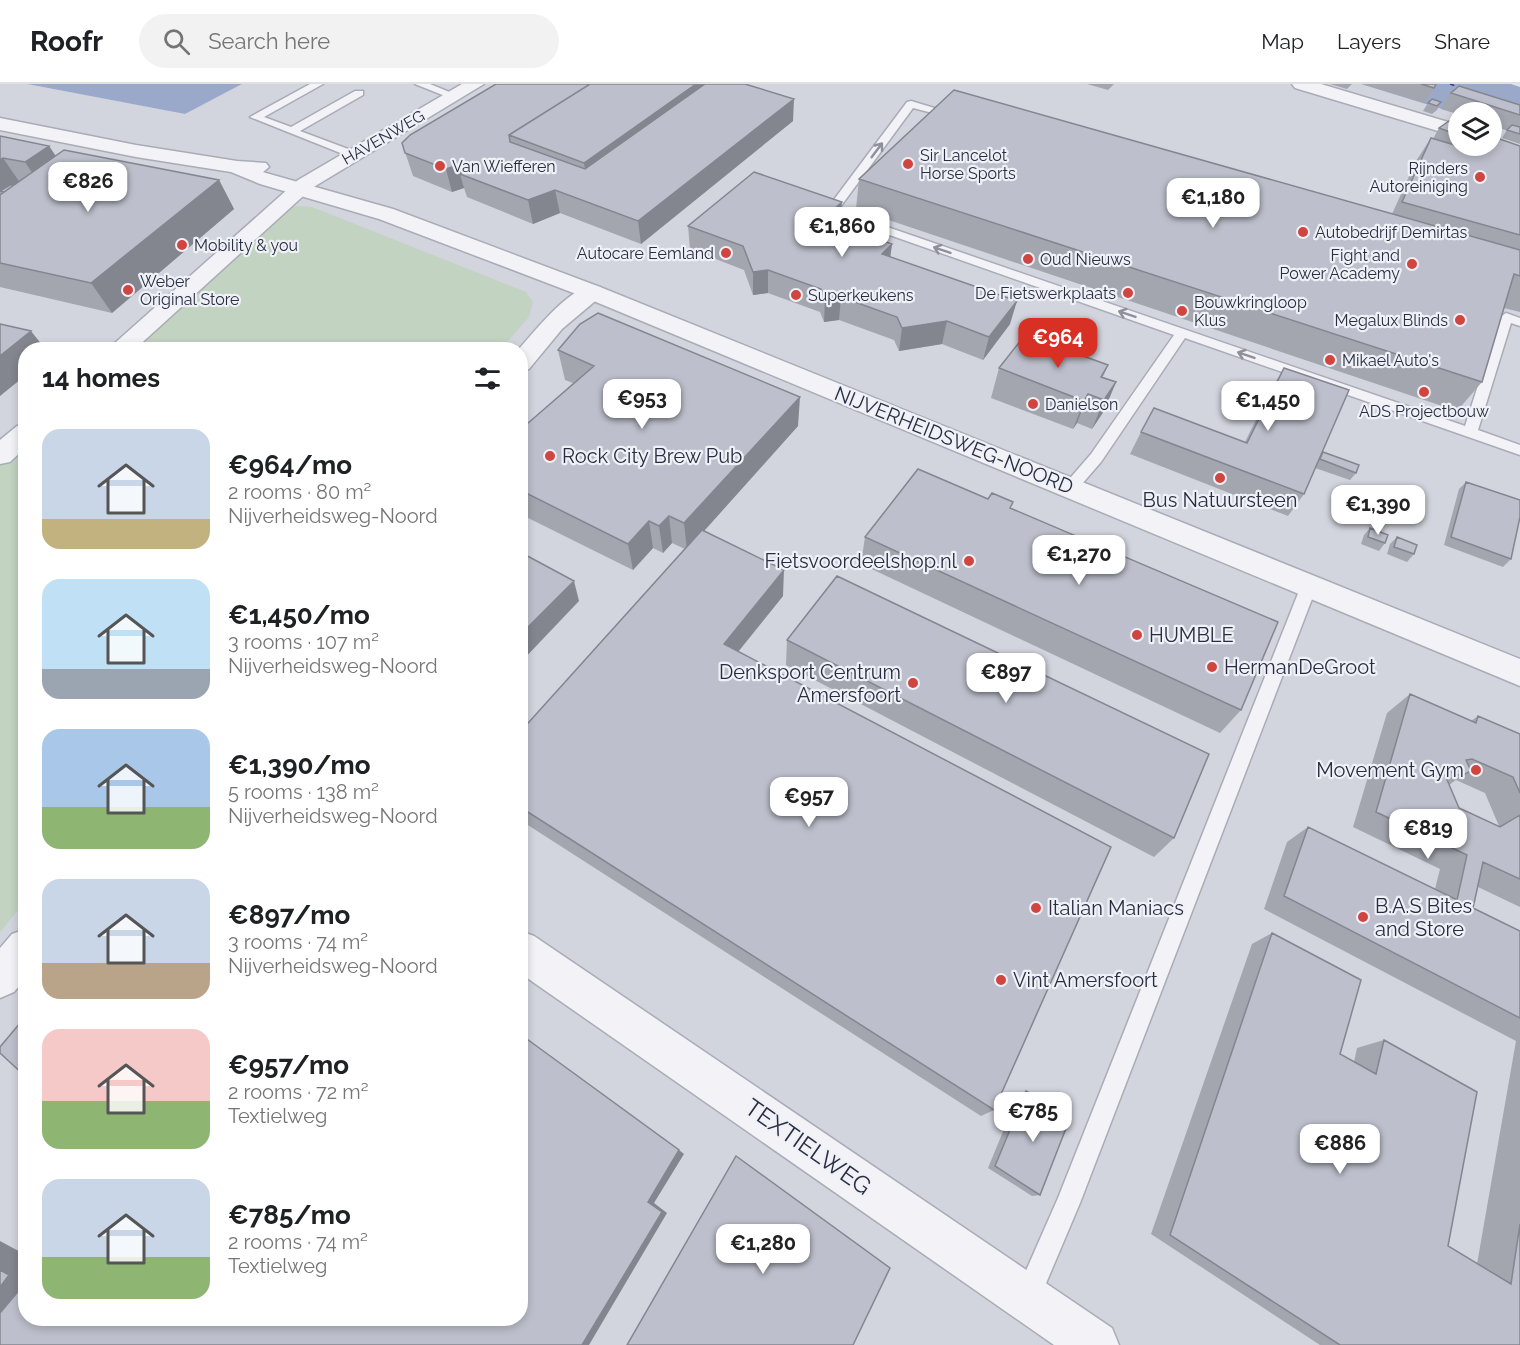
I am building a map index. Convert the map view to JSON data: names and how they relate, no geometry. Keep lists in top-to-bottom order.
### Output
{
  "streets": {
    "street": ["HAVENWEG", "NIJVERHEIDSWEG-NOORD", "TEXTIELWEG"]
  },
  "crossings": [
    ["HAVENWEG", "NIJVERHEIDSWEG-NOORD"]
  ],
  "places": [
    "Sir Lancelot Horse Sports",
    "Van Wiefferen",
    "Rijnders Autoreiniging",
    "Autobedrijf Demirtas",
    "Mobility & you",
    "Autocare Eemland",
    "Oud Nieuws",
    "Fight and Power Academy",
    "Weber Original Store",
    "De Fietswerkplaats",
    "Superkeukens",
    "Bouwkringloop Klus",
    "Megalux Blinds",
    "Mikael Auto's",
    "ADS Projectbouw",
    "Danielson",
    "Rock City Brew Pub",
    "Bus Natuursteen",
    "Fietsvoordeelshop.nl",
    "HUMBLE",
    "HermanDeGroot",
    "Denksport Centrum Amersfoort",
    "Movement Gym",
    "Italian Maniacs",
    "B.A.S Bites and Store",
    "Vint Amersfoort"
  ],
  "page": {
    "header": "Roofr",
    "search": "Search here",
    "nav": ["Map", "Layers", "Share"],
    "price": [
      "€826",
      "€1,180",
      "€1,860",
      "€964",
      "€953",
      "€1,450",
      "€1,390",
      "€1,270",
      "€897",
      "€957",
      "€819",
      "€785",
      "€886",
      "€1,280"
    ],
    "heading": "14 homes",
    "list": [
      {
        "name": "€964/mo",
        "note": "2 rooms · 80 m² · Nijverheidsweg-Noord"
      },
      {
        "name": "€1,450/mo",
        "note": "3 rooms · 107 m² · Nijverheidsweg-Noord"
      },
      {
        "name": "€1,390/mo",
        "note": "5 rooms · 138 m² · Nijverheidsweg-Noord"
      },
      {
        "name": "€897/mo",
        "note": "3 rooms · 74 m² · Nijverheidsweg-Noord"
      },
      {
        "name": "€957/mo",
        "note": "2 rooms · 72 m² · Textielweg"
      },
      {
        "name": "€785/mo",
        "note": "2 rooms · 74 m² · Textielweg"
      }
    ]
  }
}
